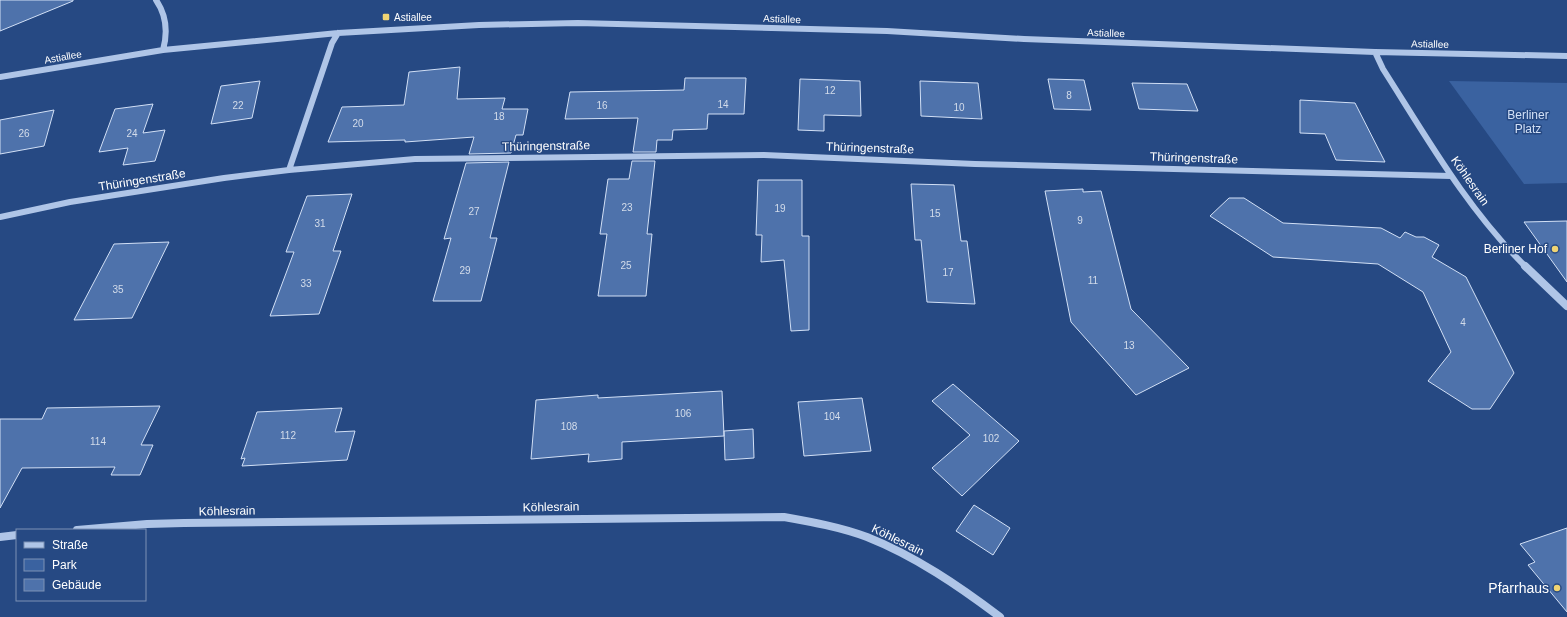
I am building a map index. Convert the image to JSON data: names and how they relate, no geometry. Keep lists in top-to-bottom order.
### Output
{
  "streets": {
    "street": ["Astiallee", "Thüringenstraße", "Köhlesrain"]
  },
  "crossings": [
    ["Astiallee", "Köhlesrain"],
    ["Thüringenstraße", "Köhlesrain"]
  ],
  "parks": ["Berliner Platz"],
  "places": {
    "transit": ["Astiallee"],
    "other": ["Berliner Hof", "Pfarrhaus"]
  },
  "house_numbers": [
    "12",
    "8",
    "14",
    "22",
    "16",
    "10",
    "18",
    "20",
    "26",
    "24",
    "23",
    "19",
    "27",
    "15",
    "9",
    "31",
    "25",
    "29",
    "17",
    "11",
    "33",
    "35",
    "4",
    "13",
    "106",
    "104",
    "108",
    "112",
    "102",
    "114"
  ],
  "legend": ["Straße", "Park", "Gebäude"]
}
